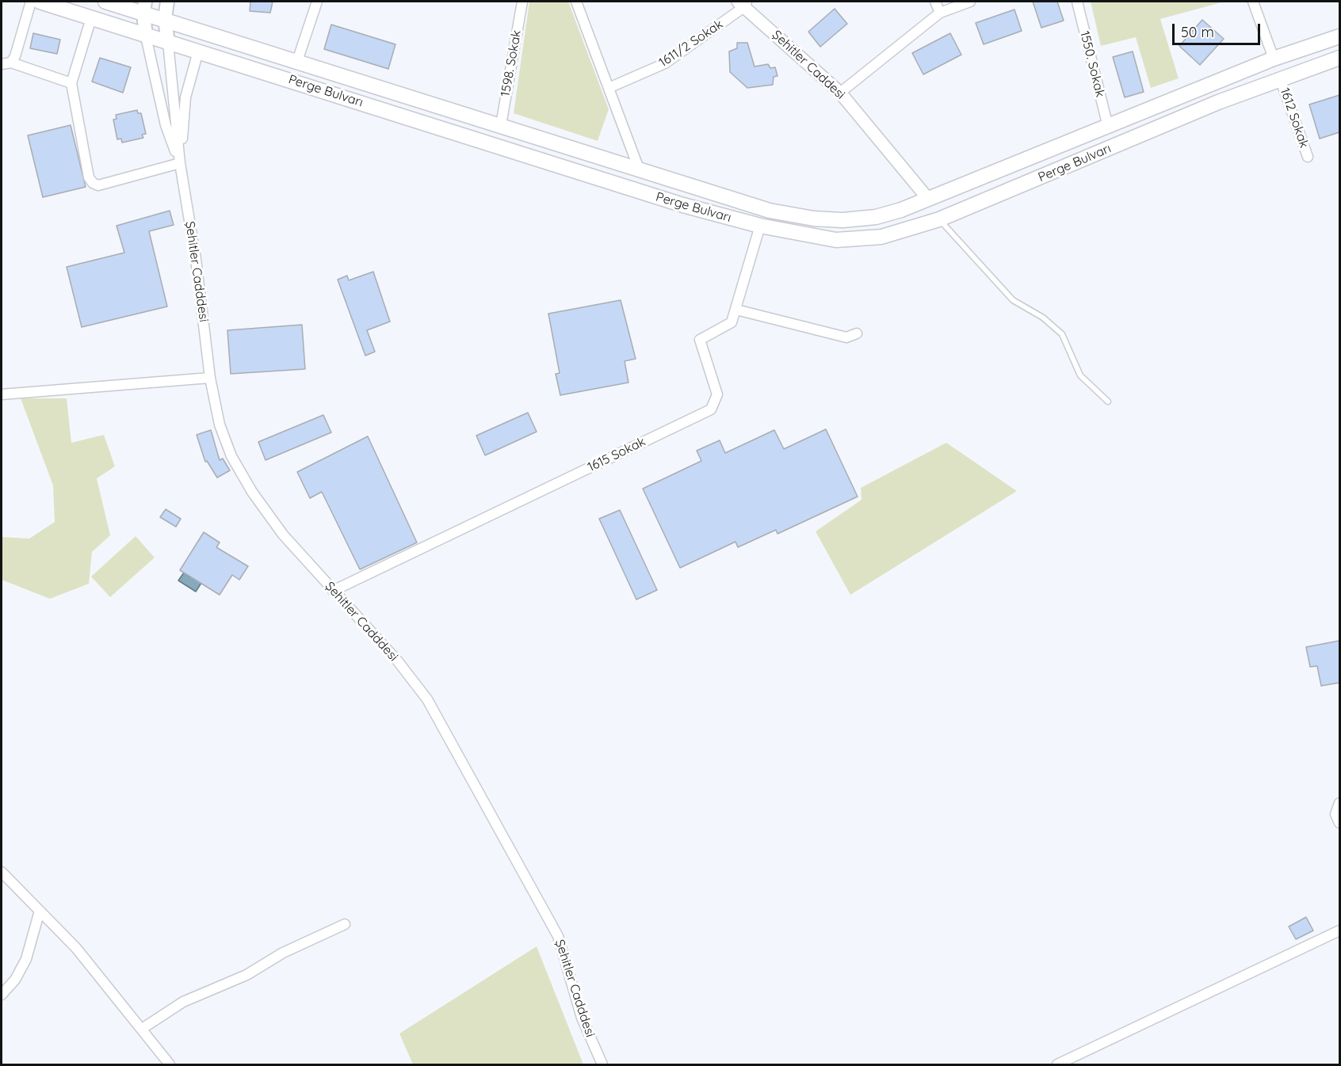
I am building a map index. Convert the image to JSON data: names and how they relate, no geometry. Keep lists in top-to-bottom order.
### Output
{
  "streets": {
    "main road": ["Perge Bulvarı"],
    "street": [
      "1611/2 Sokak",
      "1598. Sokak",
      "1550. Sokak",
      "Şehitler Caddesi",
      "1612 Sokak",
      "Şehitler Cadddesi",
      "1615 Sokak"
    ]
  },
  "crossings": [
    ["1611/2 Sokak", "Şehitler Caddesi"],
    ["1598. Sokak", "Perge Bulvarı"],
    ["1550. Sokak", "Perge Bulvarı"],
    ["Şehitler Caddesi", "Perge Bulvarı"],
    ["Perge Bulvarı", "1612 Sokak"],
    ["Perge Bulvarı", "1615 Sokak"],
    ["Şehitler Cadddesi", "1615 Sokak"]
  ],
  "scale_bar": "50 m"
}
